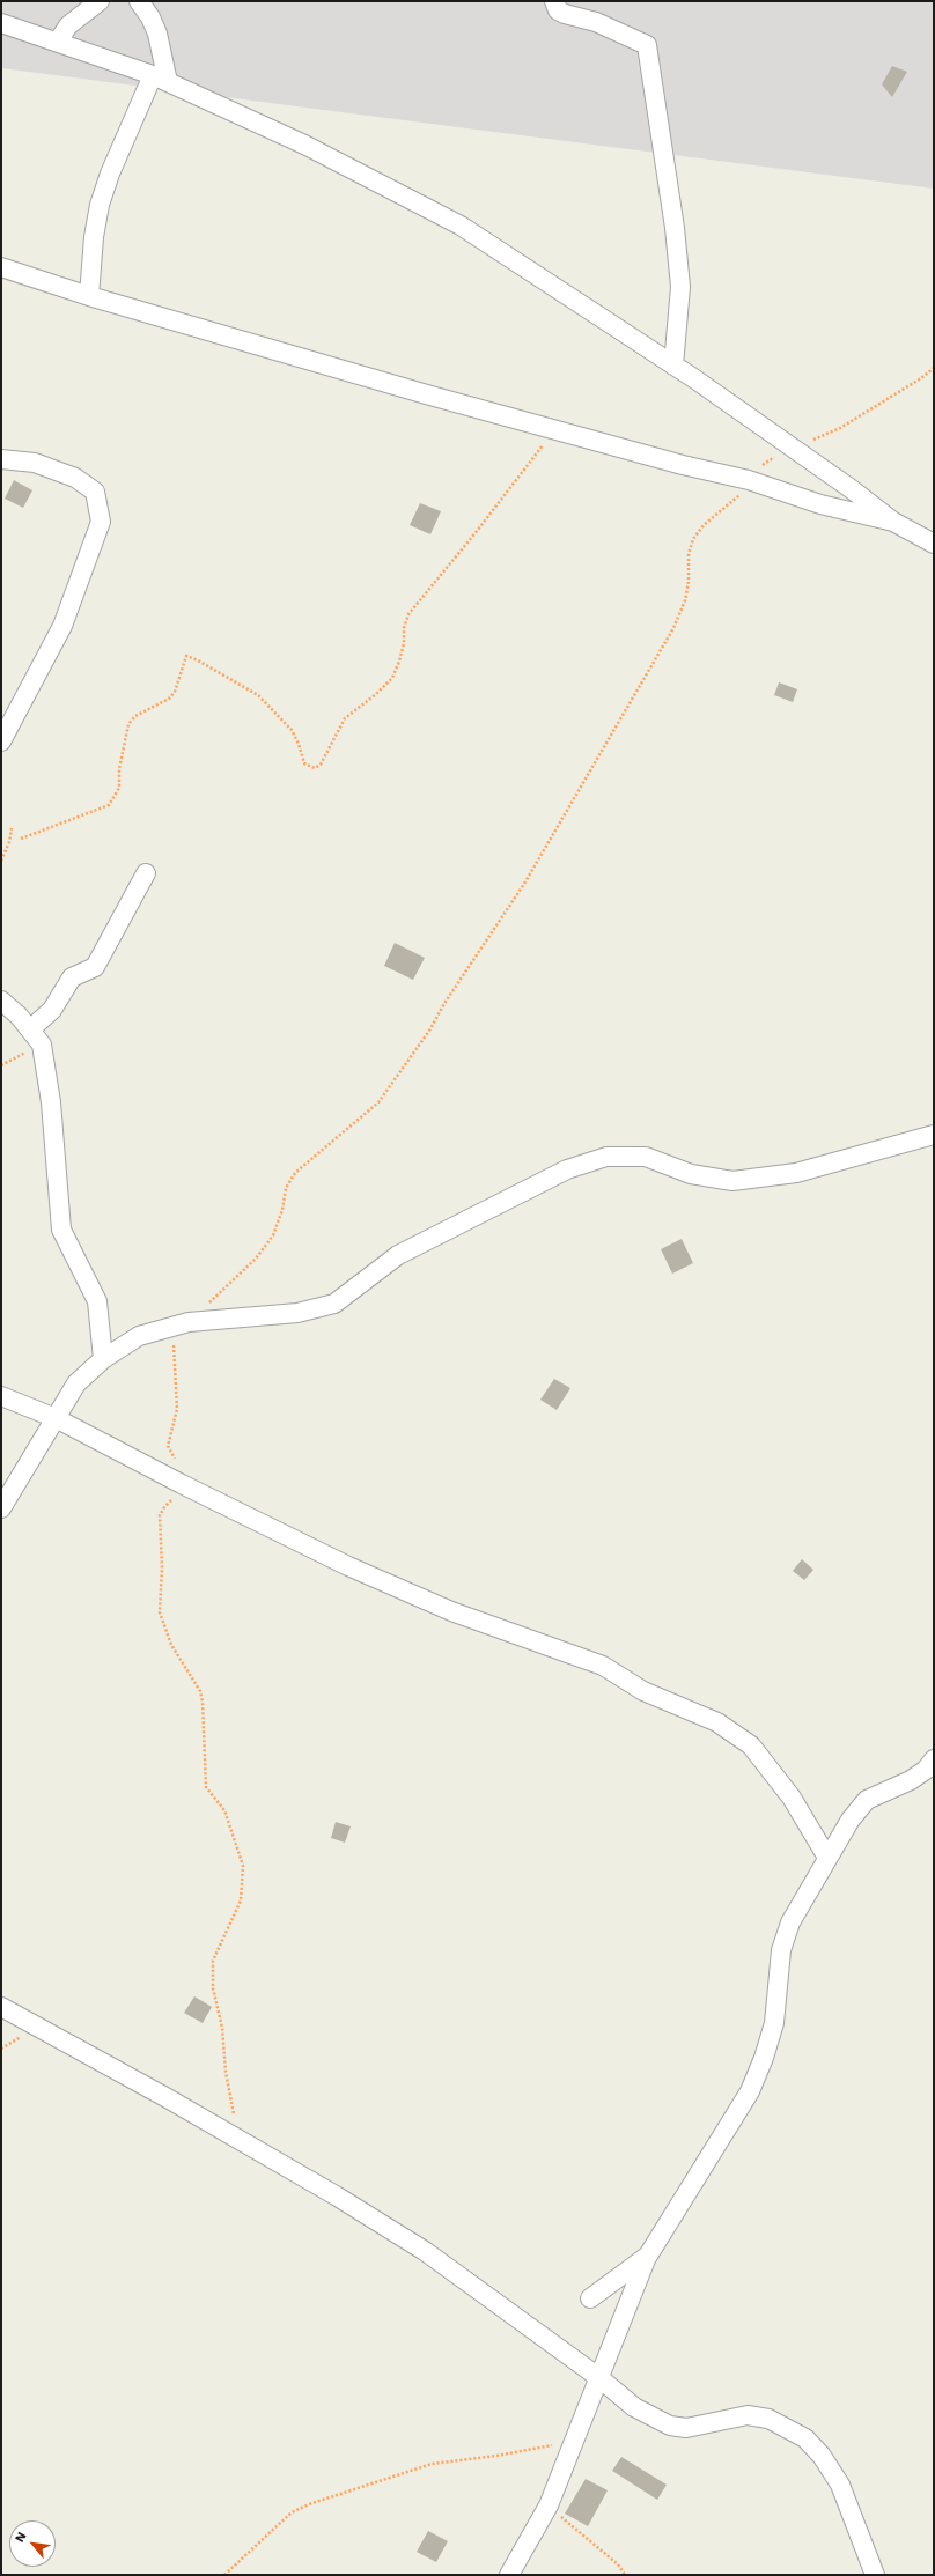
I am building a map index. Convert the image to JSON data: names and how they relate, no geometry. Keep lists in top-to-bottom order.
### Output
{
  "north": "top left"
}
